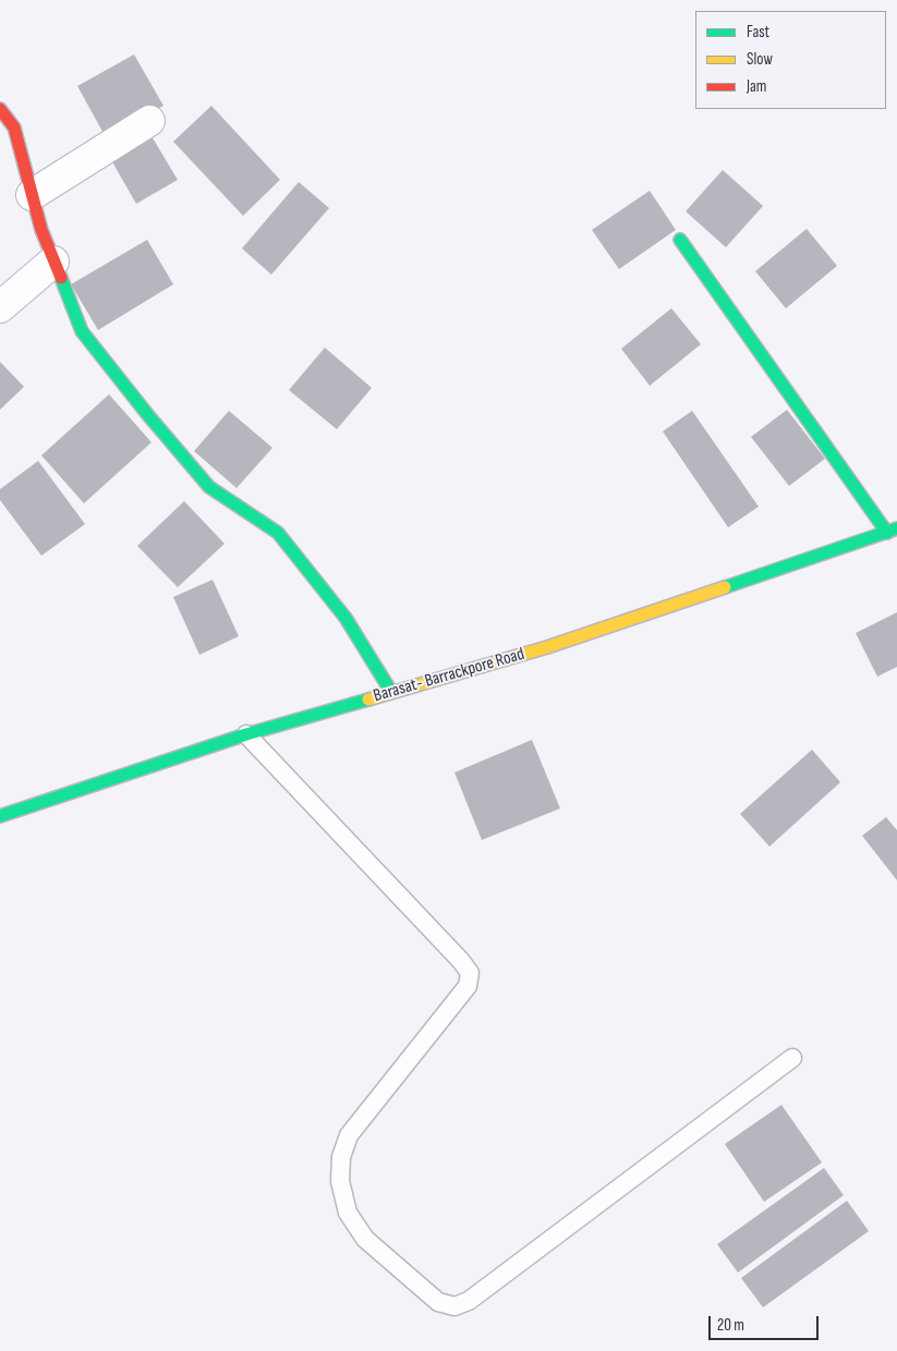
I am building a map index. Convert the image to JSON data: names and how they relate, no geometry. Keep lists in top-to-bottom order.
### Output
{
  "streets": {
    "street": ["Barasat- Barrackpore Road"]
  },
  "legend": ["Fast", "Slow", "Jam"],
  "scale_bar": "20 m"
}
